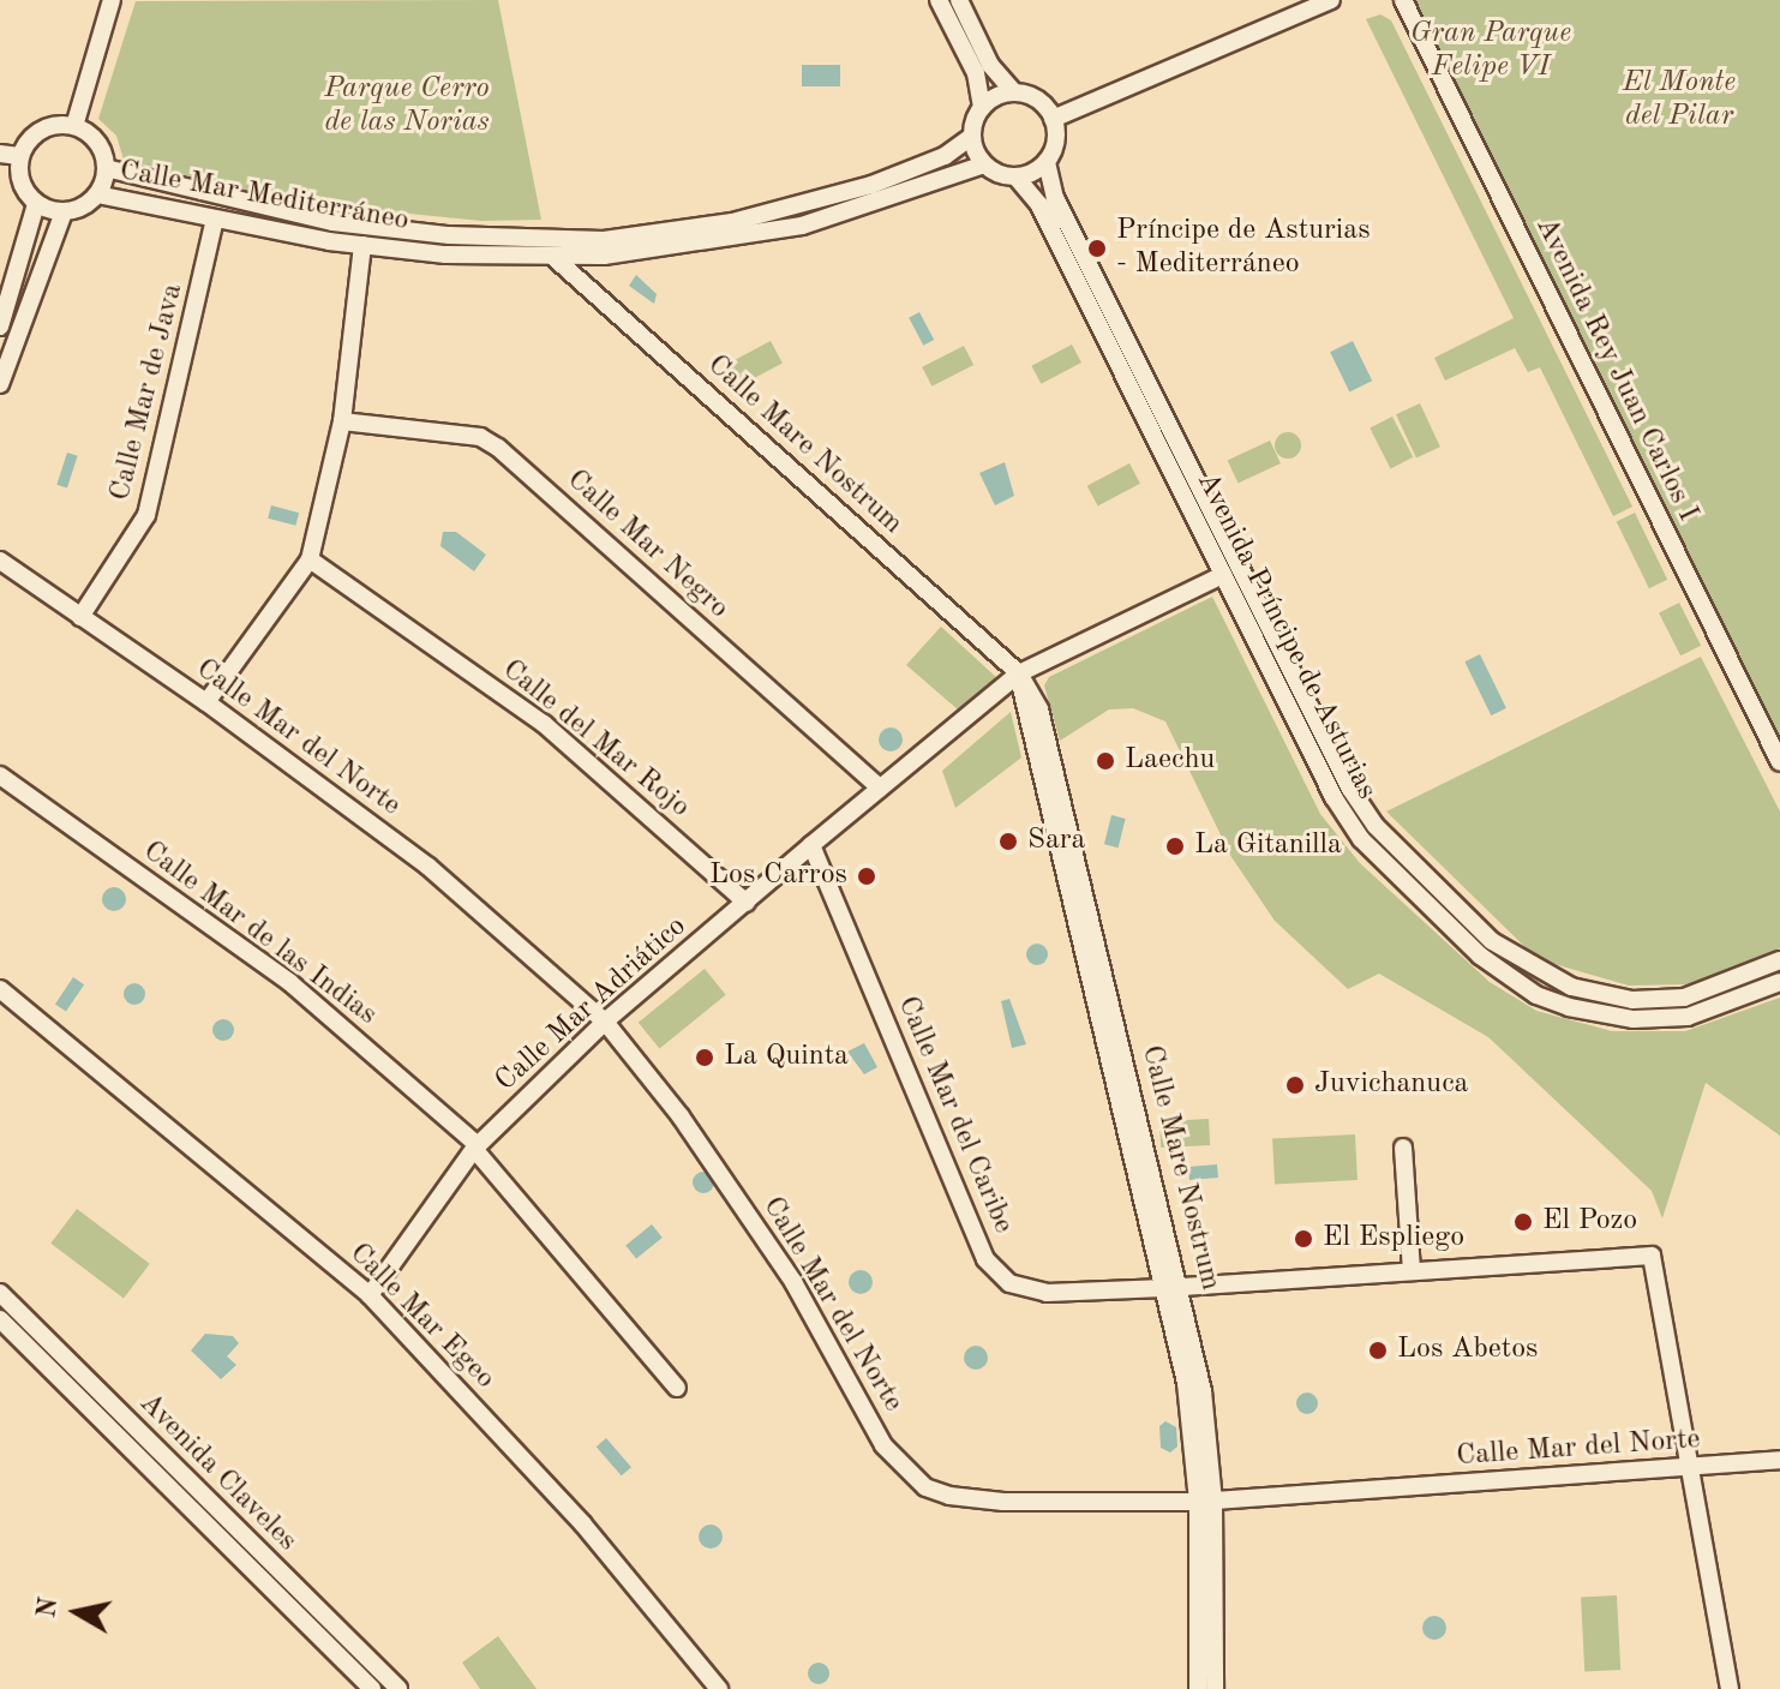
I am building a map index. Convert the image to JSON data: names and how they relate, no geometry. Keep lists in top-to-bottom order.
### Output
{
  "streets": {
    "street": [
      "Calle Mar Mediterráneo",
      "Avenida Rey Juan Carlos I",
      "Calle Mar de Java",
      "Calle Mare Nostrum",
      "Calle Mar Negro",
      "Avenida Príncipe de Asturias",
      "Calle Mar del Norte",
      "Calle del Mar Rojo",
      "Calle Mar de las Indias",
      "Calle Mar Adriático",
      "Calle Mar del Caribe",
      "Calle Mar Egeo",
      "Avenida Claveles"
    ]
  },
  "crossings": [
    ["Calle Mar Mediterráneo", "Calle Mar de Java"],
    ["Calle Mar Mediterráneo", "Calle Mare Nostrum"],
    ["Calle Mar Mediterráneo", "Avenida Príncipe de Asturias"],
    ["Calle Mar de Java", "Calle Mar del Norte"],
    ["Calle Mare Nostrum", "Calle Mar del Norte"],
    ["Calle Mare Nostrum", "Calle Mar Adriático"],
    ["Calle Mare Nostrum", "Calle Mar del Caribe"],
    ["Calle Mar Negro", "Calle Mar Adriático"],
    ["Avenida Príncipe de Asturias", "Calle Mar Adriático"],
    ["Calle Mar del Norte", "Calle Mar Adriático"],
    ["Calle Mar del Norte", "Calle Mar del Caribe"],
    ["Calle del Mar Rojo", "Calle Mar Adriático"],
    ["Calle Mar de las Indias", "Calle Mar Adriático"],
    ["Calle Mar Adriático", "Calle Mar del Caribe"],
    ["Calle Mar Adriático", "Calle Mar Egeo"]
  ],
  "parks": ["Gran Parque Felipe VI", "El Monte del Pilar", "Parque Cerro de las Norias"],
  "places": [
    "Príncipe de Asturias - Mediterráneo",
    "Laechu",
    "Sara",
    "La Gitanilla",
    "Los Carros",
    "La Quinta",
    "Juvichanuca",
    "El Pozo",
    "El Espliego",
    "Los Abetos"
  ],
  "north": "left"
}
